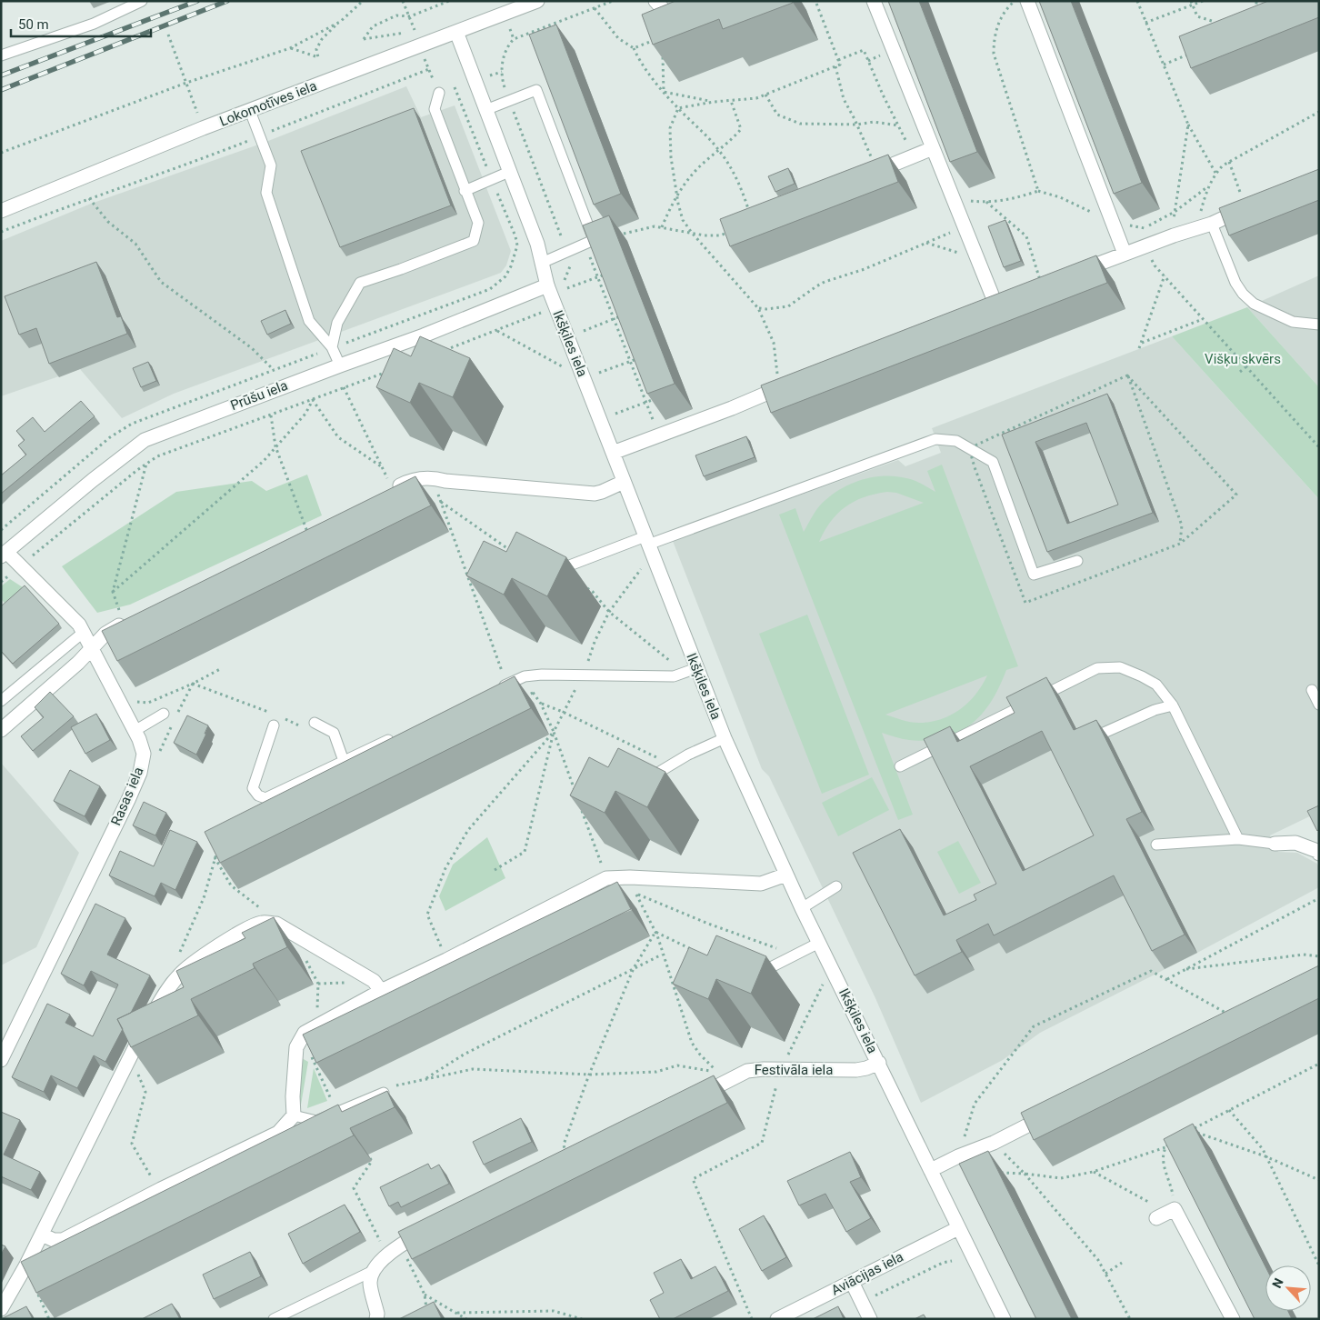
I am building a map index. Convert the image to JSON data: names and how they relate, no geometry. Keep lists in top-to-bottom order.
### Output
{
  "streets": {
    "street": [
      "Lokomotīves iela",
      "Ikšķiles iela",
      "Prūšu iela",
      "Rasas iela",
      "Festivāla iela",
      "Aviācijas iela"
    ]
  },
  "crossings": [
    ["Lokomotīves iela", "Ikšķiles iela"],
    ["Ikšķiles iela", "Prūšu iela"],
    ["Ikšķiles iela", "Festivāla iela"],
    ["Ikšķiles iela", "Aviācijas iela"],
    ["Prūšu iela", "Rasas iela"]
  ],
  "parks": ["Višķu skvērs"],
  "scale_bar": "50 m",
  "north": "top left"
}
